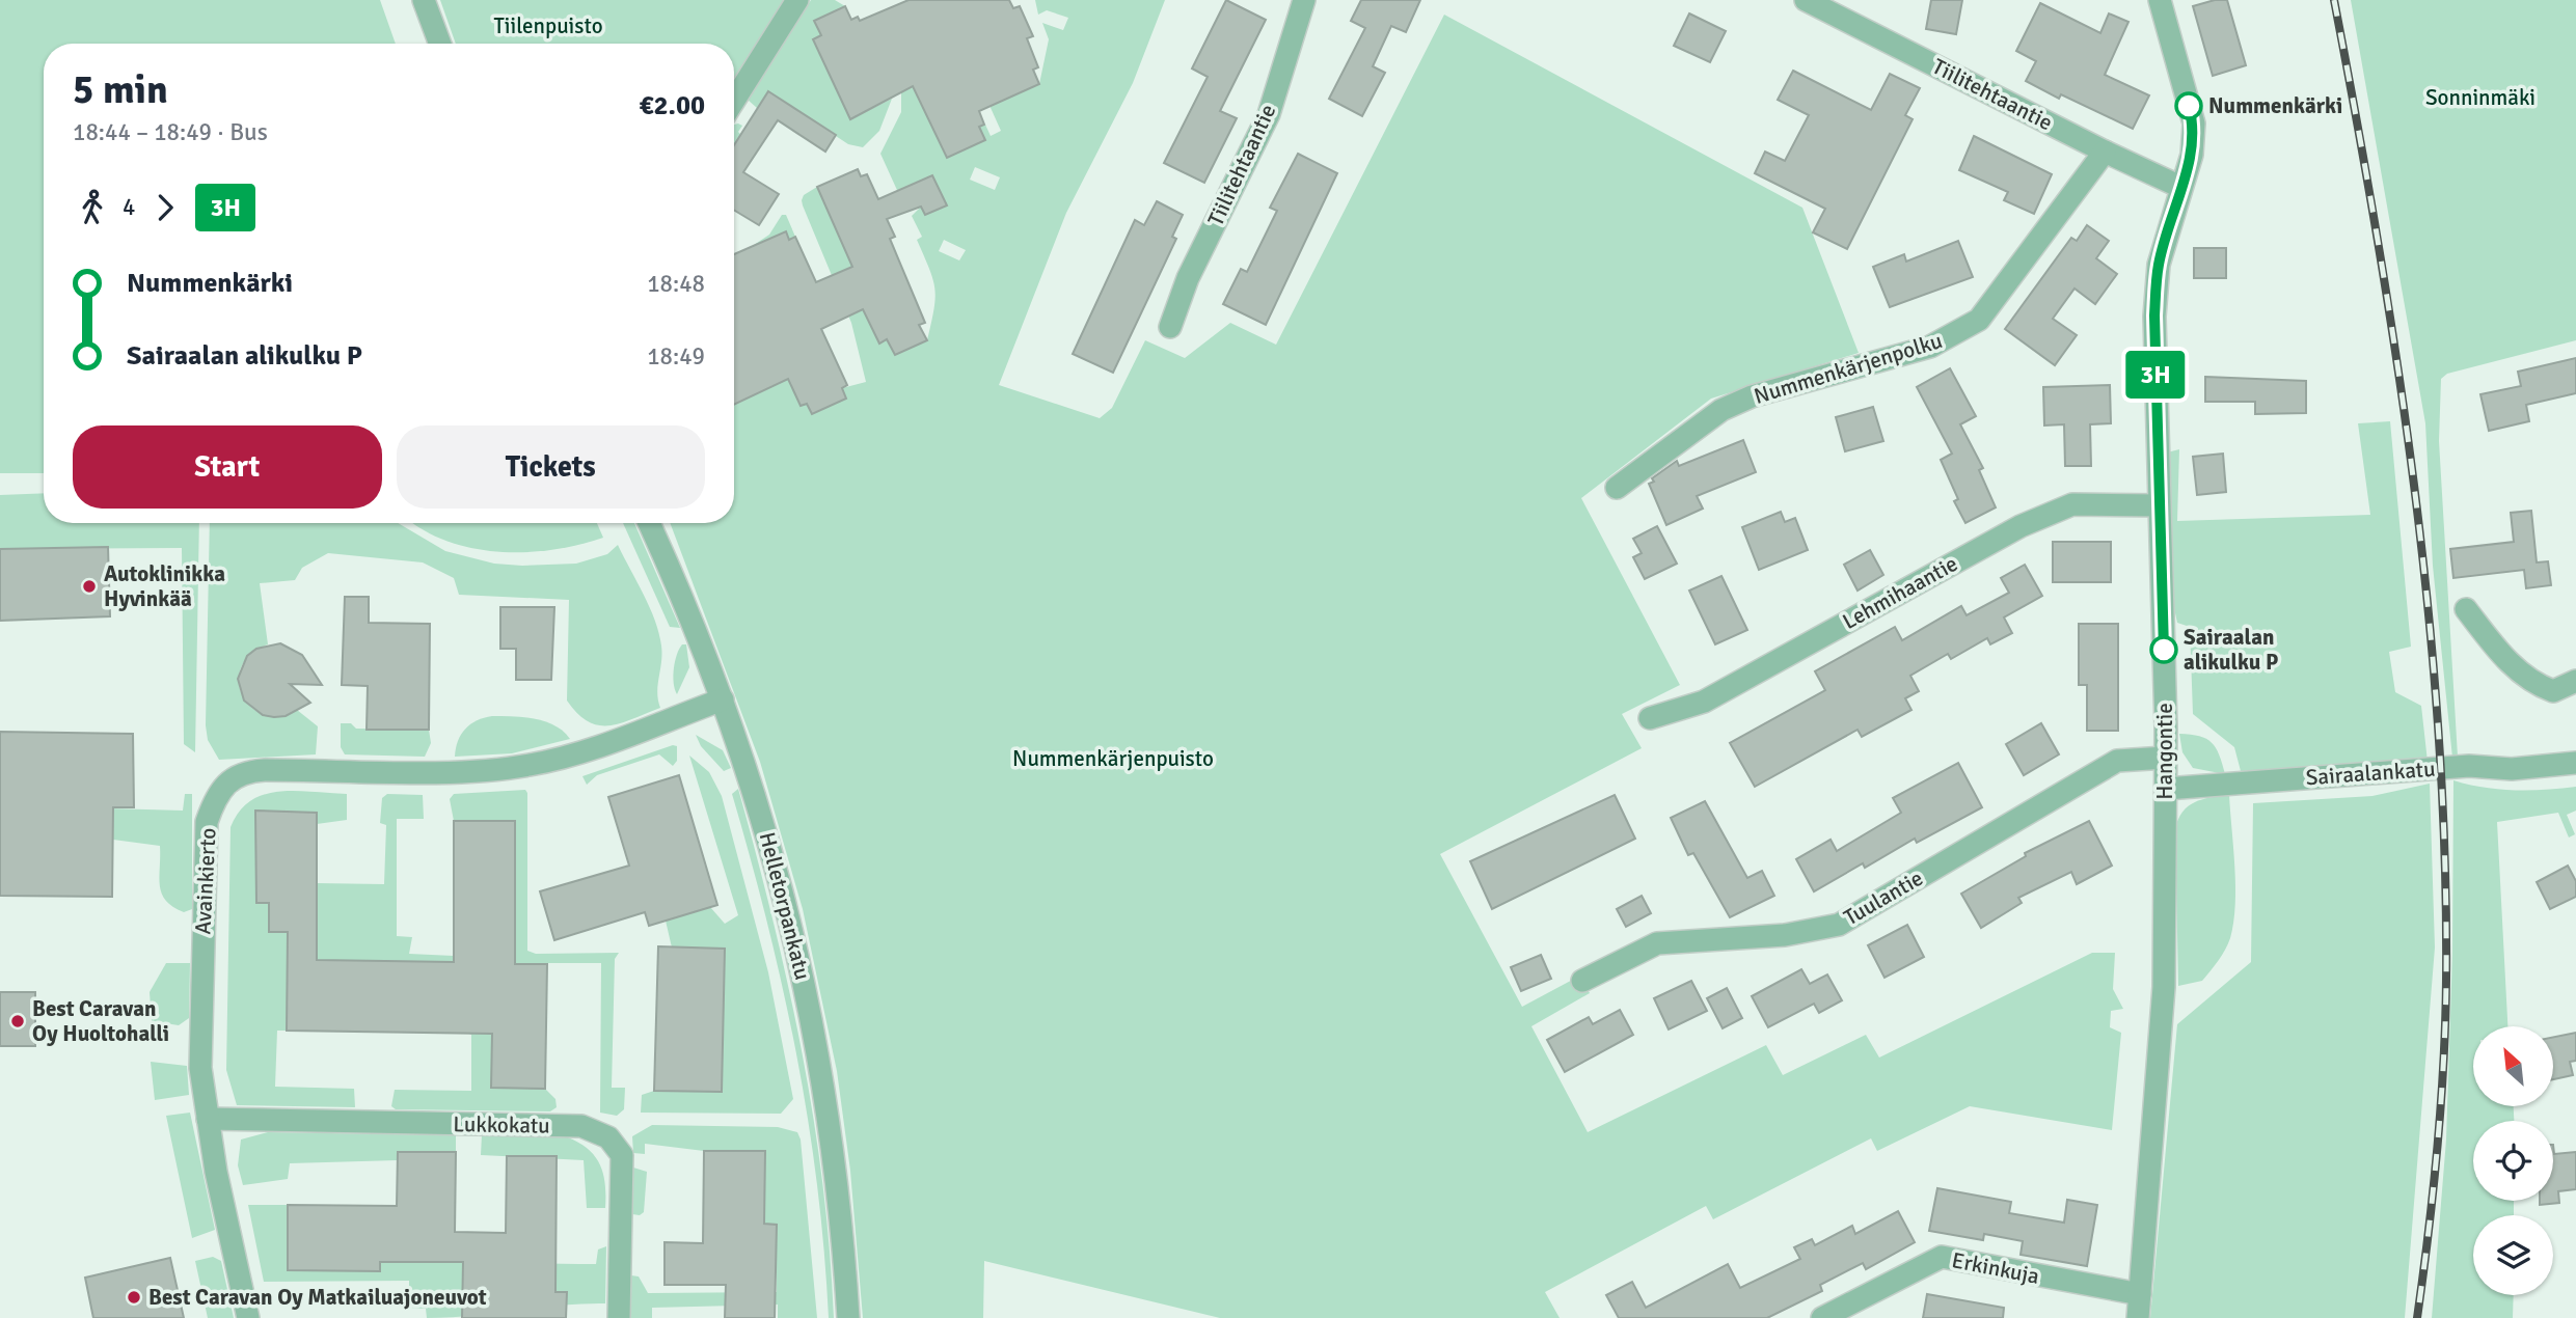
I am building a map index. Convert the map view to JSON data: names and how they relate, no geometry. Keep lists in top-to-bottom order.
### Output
{
  "streets": {
    "street": [
      "Tiilitehtaantie",
      "Nummenkärjenpolku",
      "Lehmihaantie",
      "Hangontie",
      "Sairaalankatu",
      "Avainkierto",
      "Tuulantie",
      "Helletorpankatu",
      "Lukkokatu",
      "Erkinkuja"
    ]
  },
  "crossings": [
    ["Tiilitehtaantie", "Nummenkärjenpolku"],
    ["Tiilitehtaantie", "Hangontie"],
    ["Lehmihaantie", "Hangontie"],
    ["Hangontie", "Sairaalankatu"],
    ["Hangontie", "Tuulantie"],
    ["Hangontie", "Erkinkuja"],
    ["Avainkierto", "Helletorpankatu"],
    ["Avainkierto", "Lukkokatu"]
  ],
  "parks": ["Tiilenpuisto", "Sonninmäki", "Nummenkärjenpuisto"],
  "places": [
    "Nummenkärki",
    "Autoklinikka Hyvinkää",
    "Sairaalan alikulku P",
    "Best Caravan Oy Huoltohalli",
    "Best Caravan Oy Matkailuajoneuvot"
  ],
  "lines": ["bus line 3H"],
  "north": "top left",
  "page": {
    "on_map": "3H",
    "heading": ["5 min", "18:44 – 18:49 · Bus", "€2.00"],
    "legs": ["4", "3H"],
    "list": [
      {
        "name": "Nummenkärki",
        "value": "18:48"
      },
      {
        "name": "Sairaalan alikulku P",
        "value": "18:49"
      }
    ],
    "buttons": ["Start", "Tickets"]
  }
}
